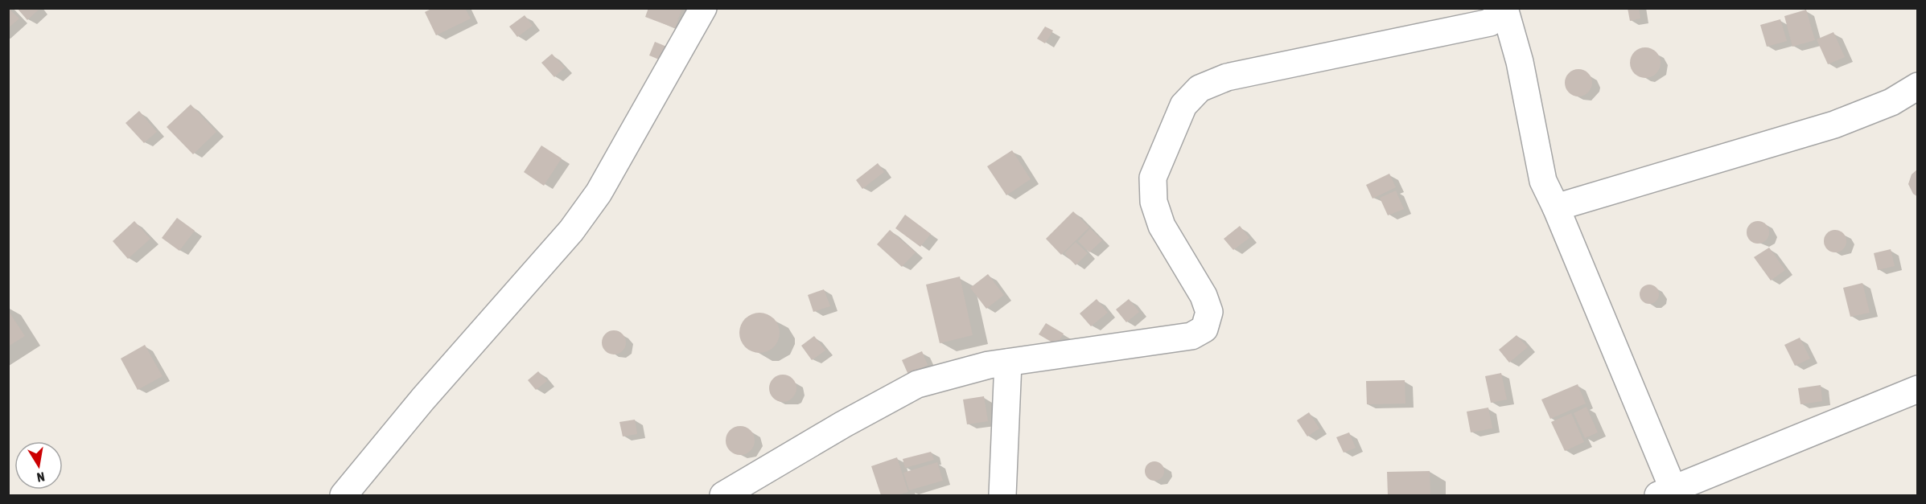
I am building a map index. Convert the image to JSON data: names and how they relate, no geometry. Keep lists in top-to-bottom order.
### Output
{
  "north": "bottom"
}
